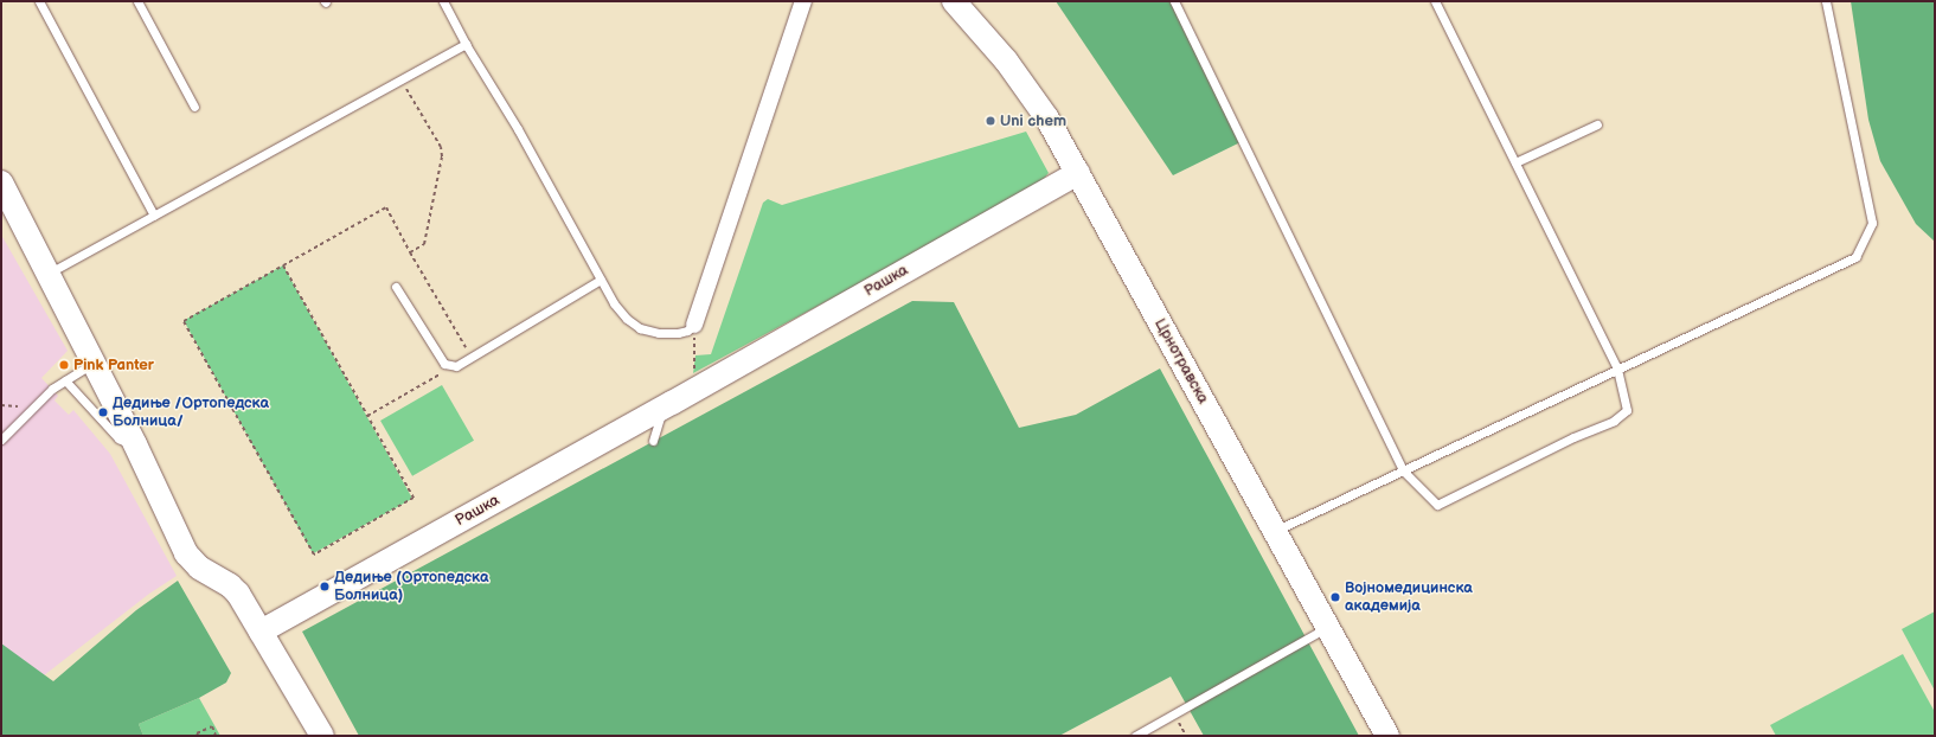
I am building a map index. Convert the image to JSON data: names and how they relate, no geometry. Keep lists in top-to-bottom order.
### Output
{
  "streets": {
    "street": ["Рашка", "Црнотравска"]
  },
  "crossings": [
    ["Рашка", "Црнотравска"]
  ],
  "places": [
    "Uni chem",
    "Pink Panter",
    "Дедиње /Ортопедска Болница/",
    "Дедиње (Ортопедска Болница)",
    "Војномедицинска академија"
  ]
}
